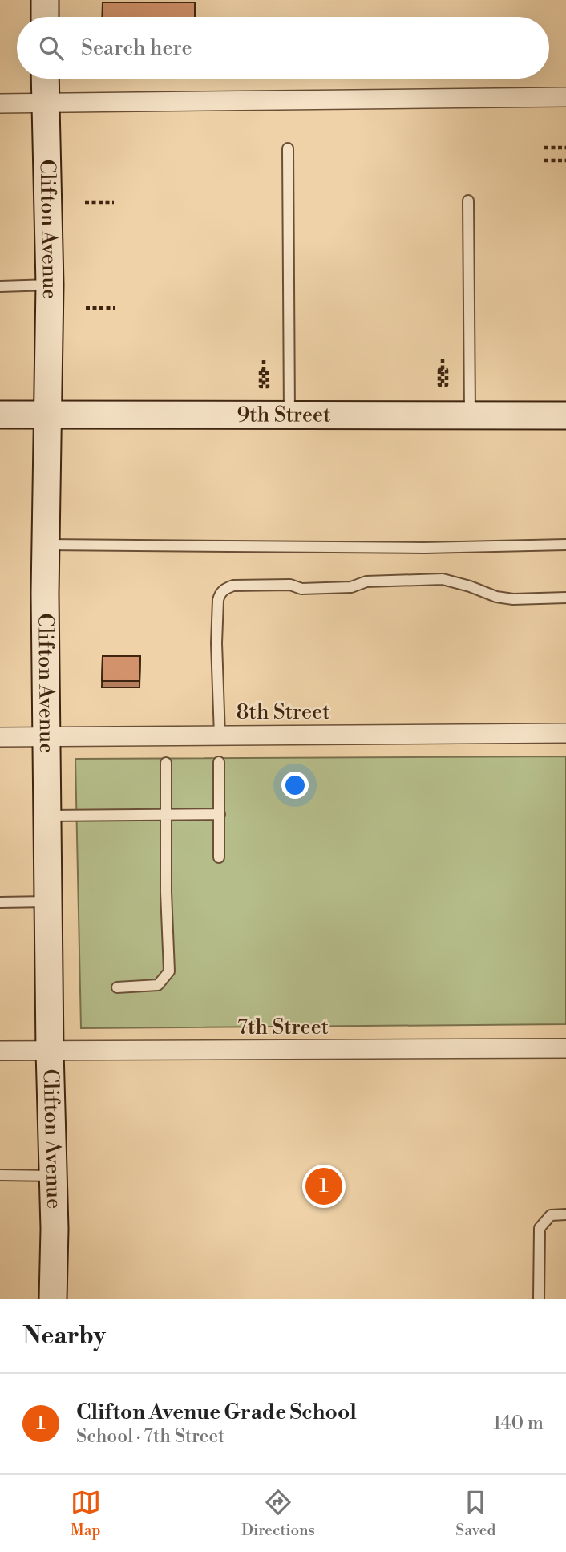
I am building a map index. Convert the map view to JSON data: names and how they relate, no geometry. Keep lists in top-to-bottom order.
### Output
{
  "streets": {
    "street": [
      "Clifton Avenue",
      "9th Street",
      "8th Street",
      "7th Street"
    ]
  },
  "crossings": [
    ["Clifton Avenue", "9th Street"],
    ["Clifton Avenue", "8th Street"],
    ["Clifton Avenue", "7th Street"]
  ],
  "page": {
    "search": "Search here",
    "pins": "1",
    "heading": "Nearby",
    "list": [
      {
        "mark": "1",
        "name": "Clifton Avenue Grade School",
        "note": "School · 7th Street",
        "value": "140 m"
      }
    ],
    "nav": ["Map", "Directions", "Saved"]
  }
}
